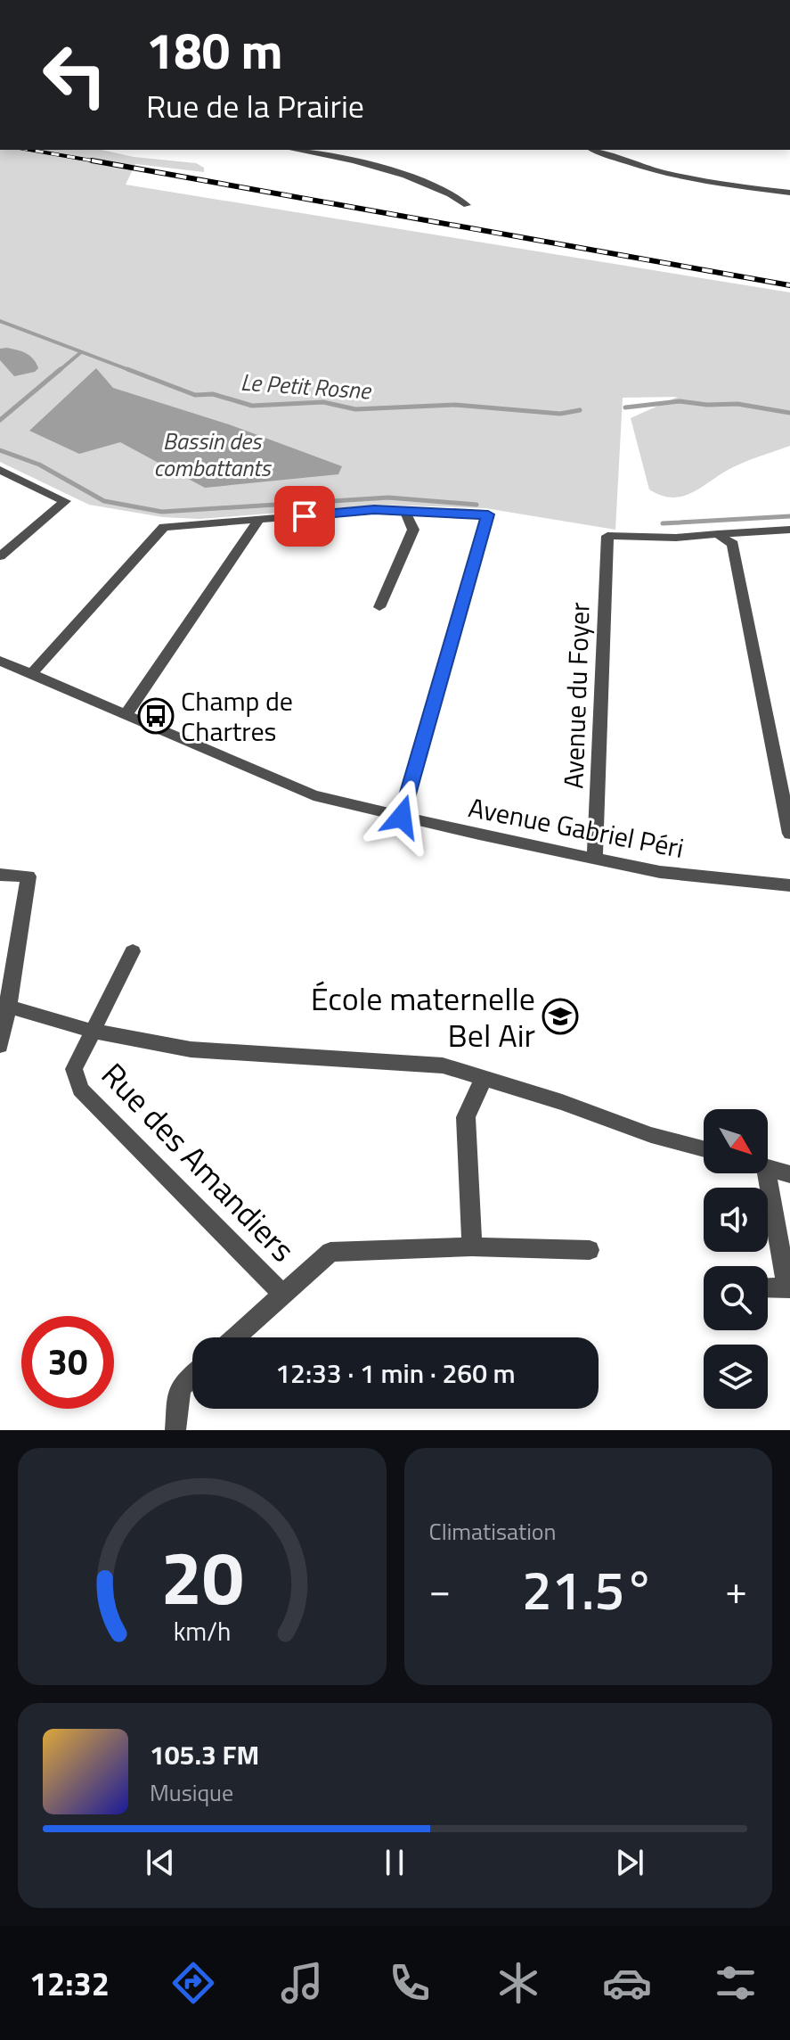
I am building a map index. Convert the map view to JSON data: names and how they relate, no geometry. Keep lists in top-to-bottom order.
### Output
{
  "streets": {
    "street": ["Avenue du Foyer", "Avenue Gabriel Péri", "Rue des Amandiers"]
  },
  "crossings": [
    ["Avenue du Foyer", "Avenue Gabriel Péri"]
  ],
  "water": ["Le Petit Rosne", "Bassin des combattants"],
  "places": {
    "bus stop": ["Champ de Chartres"],
    "school or university": ["École maternelle Bel Air"]
  },
  "north": "bottom right",
  "page": {
    "turn": ["180 m", "Rue de la Prairie"],
    "limit": "30",
    "trip": "12:33 · 1 min · 260 m",
    "tile": "Climatisation",
    "heat": ["−", "21.5°", "+"],
    "song": ["105.3 FM", "Musique"],
    "tabs": "12:32",
    "gauge": ["20", "km/h"]
  }
}
